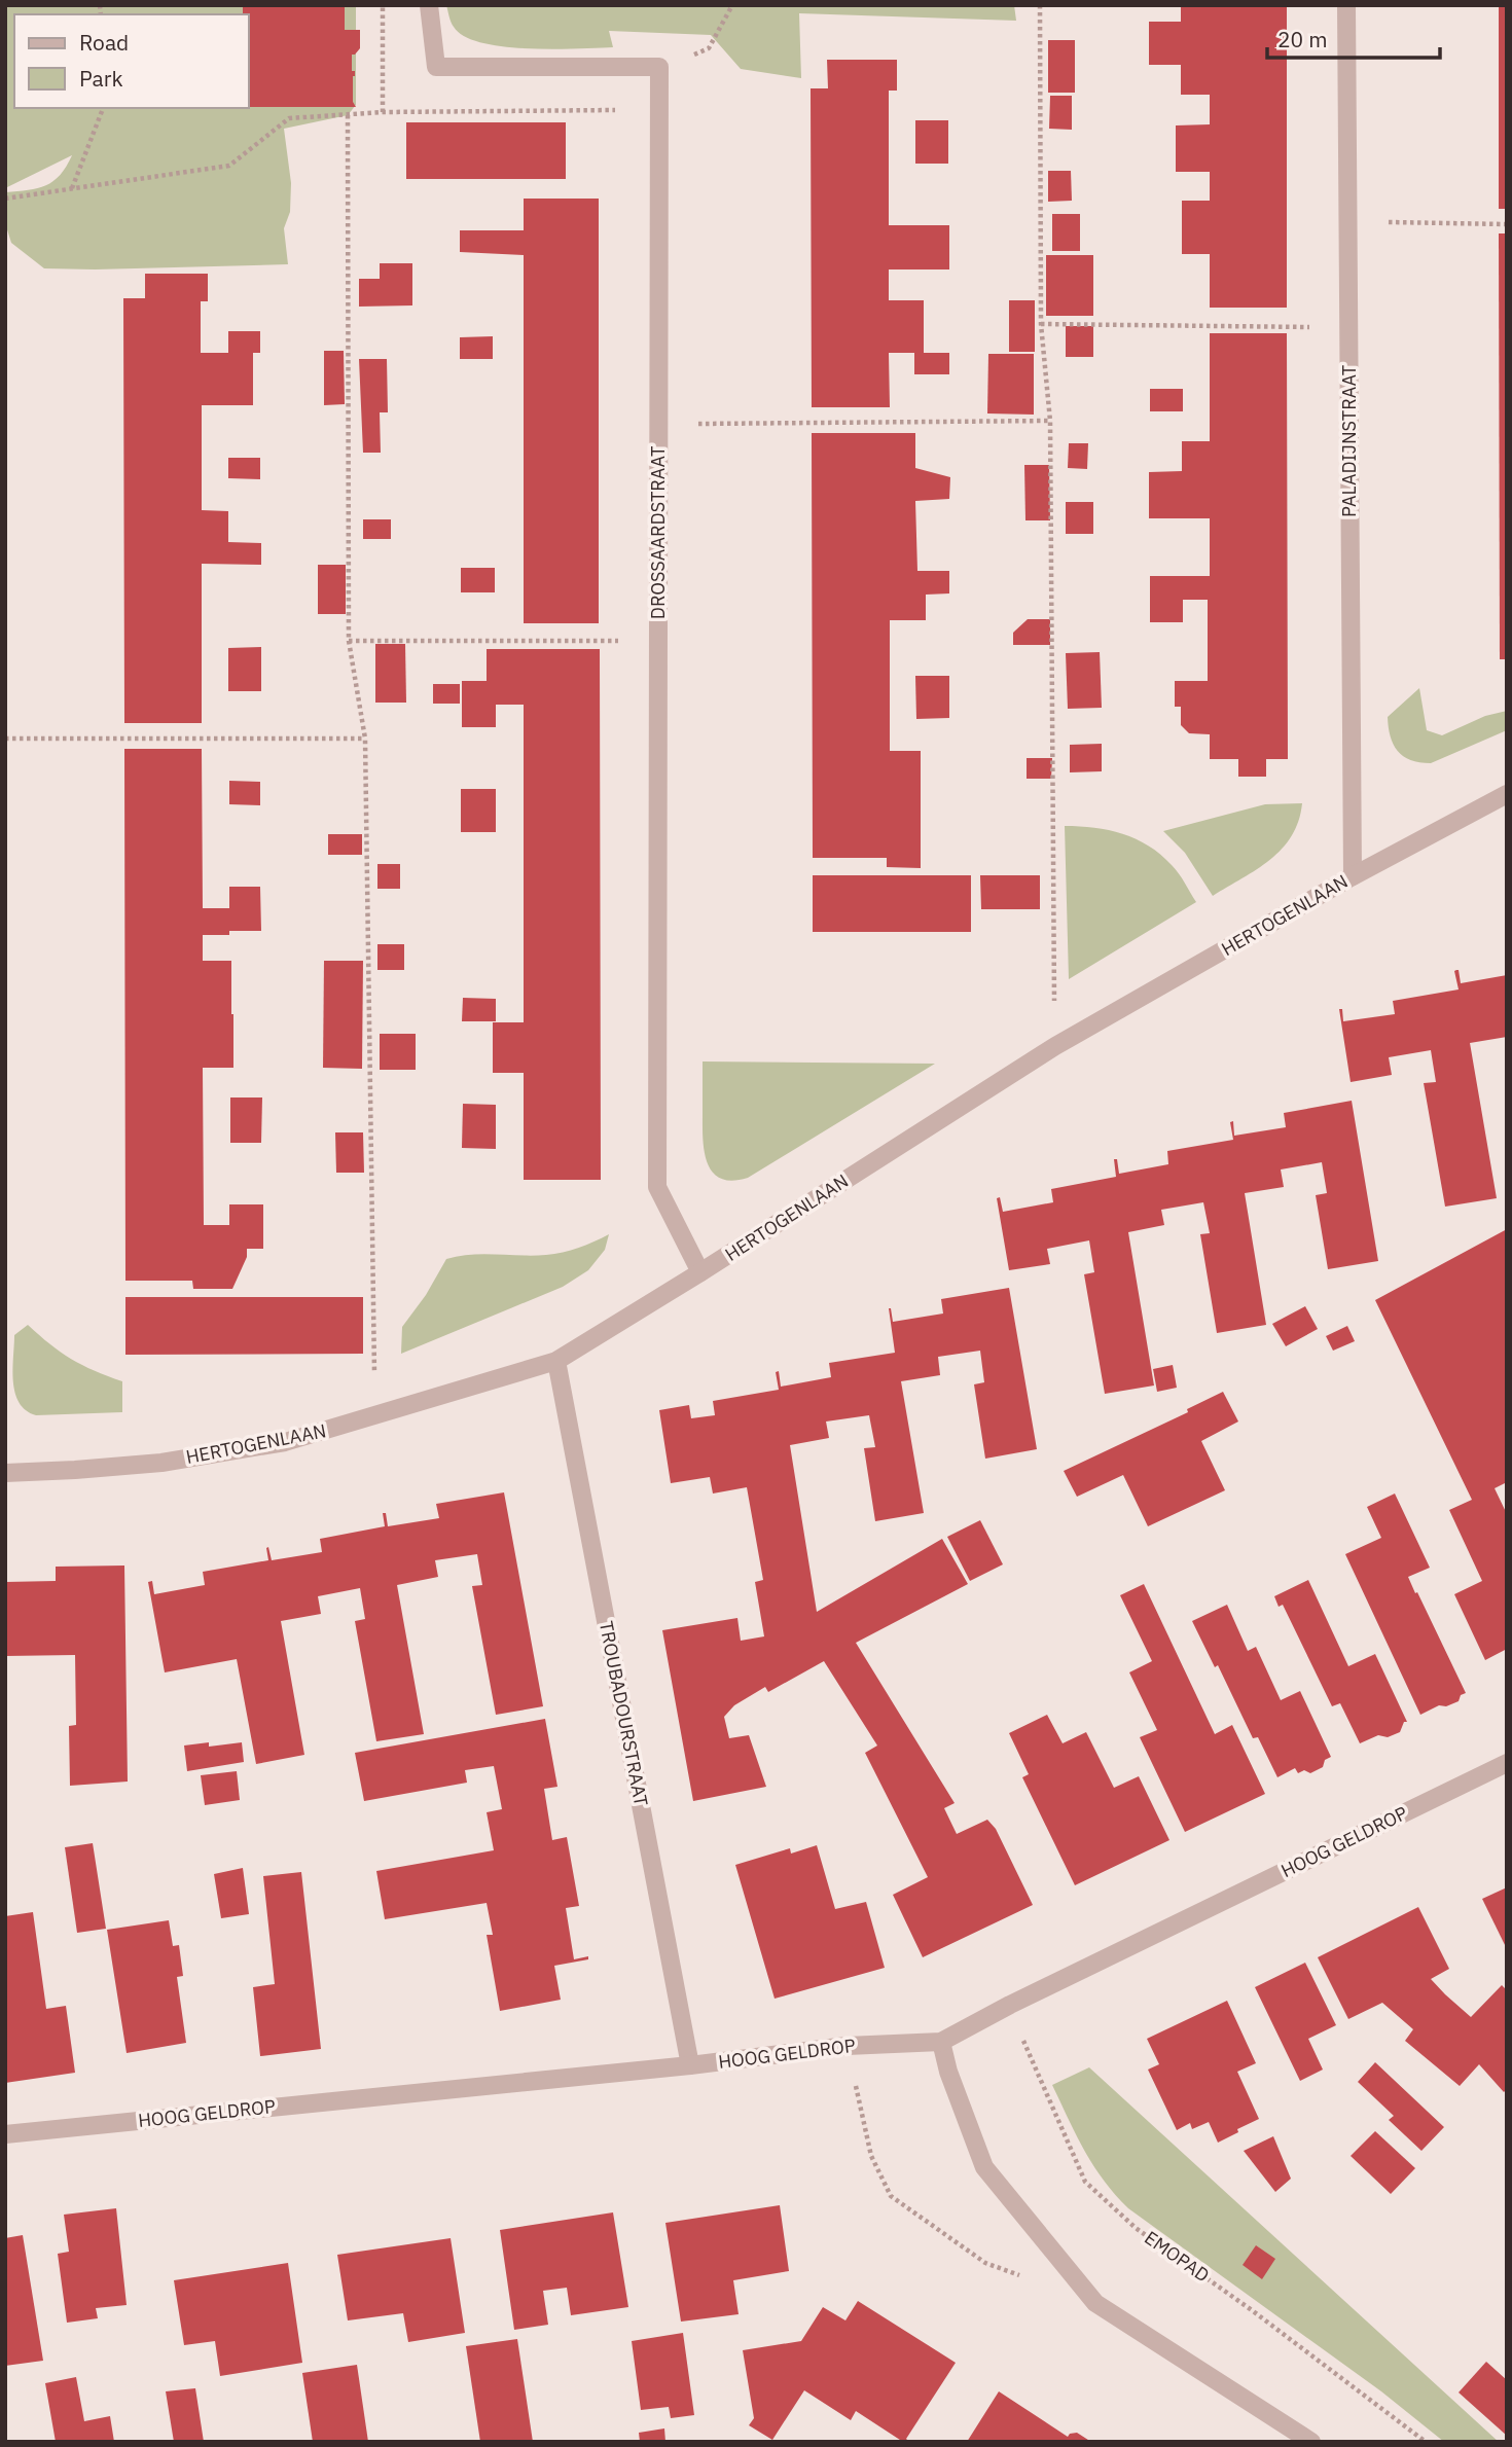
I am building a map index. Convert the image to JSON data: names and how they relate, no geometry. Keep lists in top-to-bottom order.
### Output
{
  "streets": {
    "street": [
      "PALADIJNSTRAAT",
      "DROSSAARDSTRAAT",
      "HERTOGENLAAN",
      "TROUBADOURSTRAAT",
      "HOOG GELDROP"
    ],
    "path": ["EMOPAD"]
  },
  "crossings": [
    ["PALADIJNSTRAAT", "HERTOGENLAAN"],
    ["DROSSAARDSTRAAT", "HERTOGENLAAN"],
    ["HERTOGENLAAN", "TROUBADOURSTRAAT"],
    ["TROUBADOURSTRAAT", "HOOG GELDROP"],
    ["HOOG GELDROP", "EMOPAD"]
  ],
  "legend": ["Road", "Park"],
  "scale_bar": "20 m"
}
